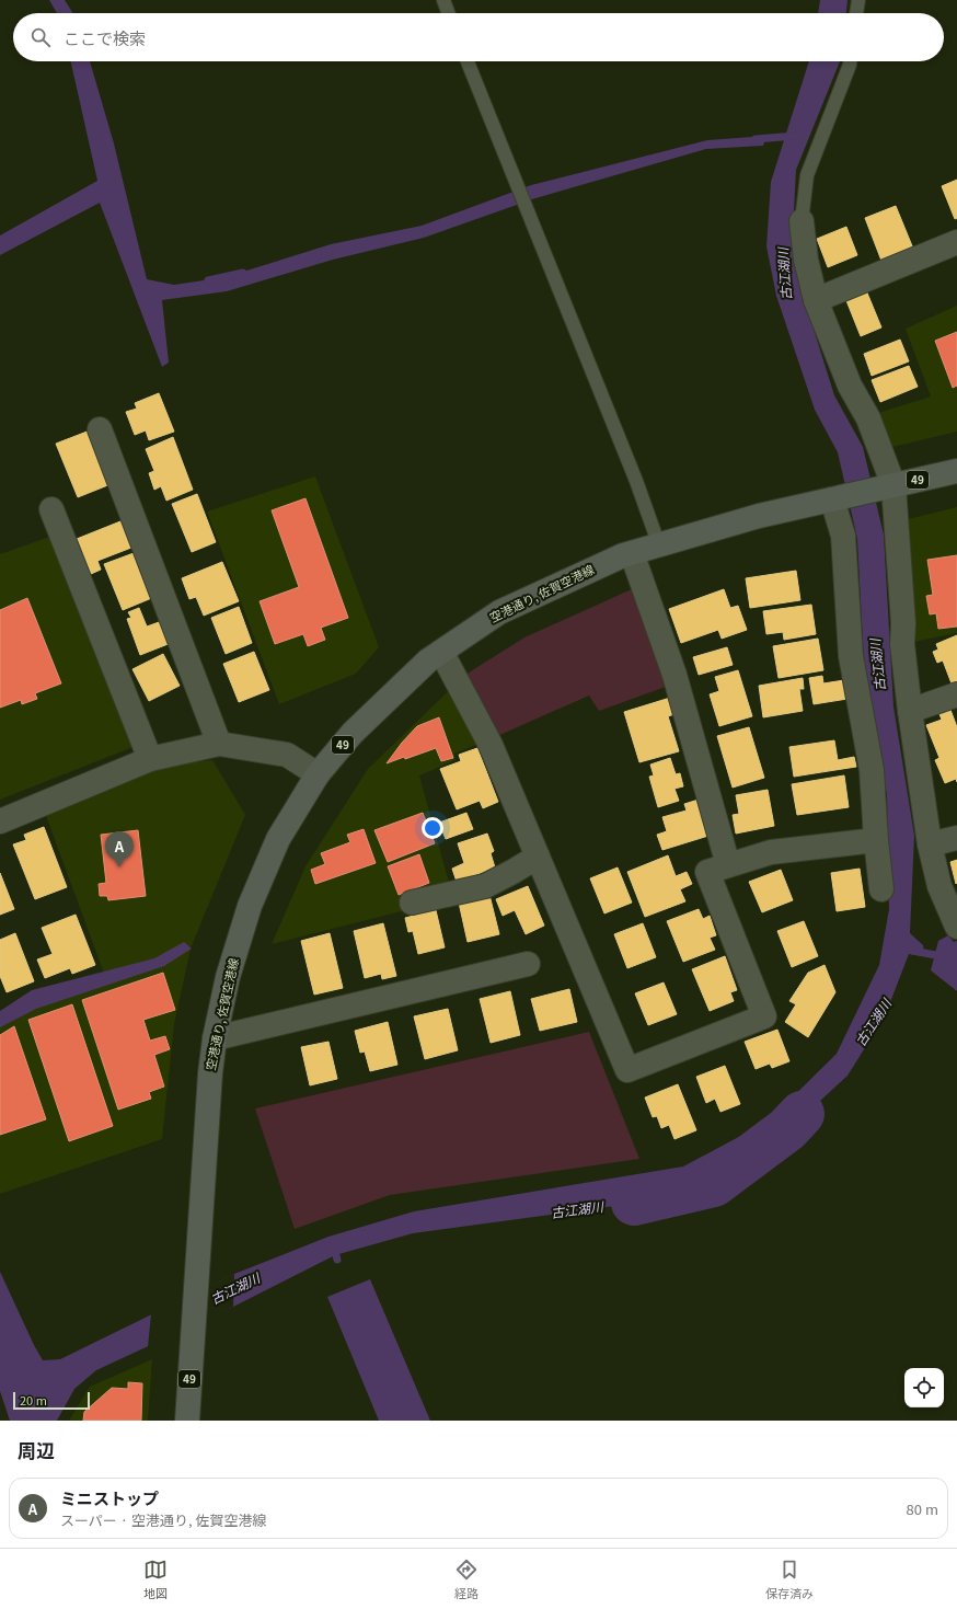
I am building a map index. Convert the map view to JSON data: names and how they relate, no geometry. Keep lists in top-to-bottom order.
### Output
{
  "streets": {
    "main road": ["49", "空港通り, 佐賀空港線"]
  },
  "water": ["古江湖川"],
  "scale_bar": "20 m",
  "page": {
    "search": "ここで検索",
    "pins": "A",
    "scale": "20 m",
    "heading": "周辺",
    "list": [
      {
        "mark": "A",
        "name": "ミニストップ",
        "note": "スーパー · 空港通り, 佐賀空港線",
        "value": "80 m"
      }
    ],
    "nav": ["地図", "経路", "保存済み"]
  }
}
